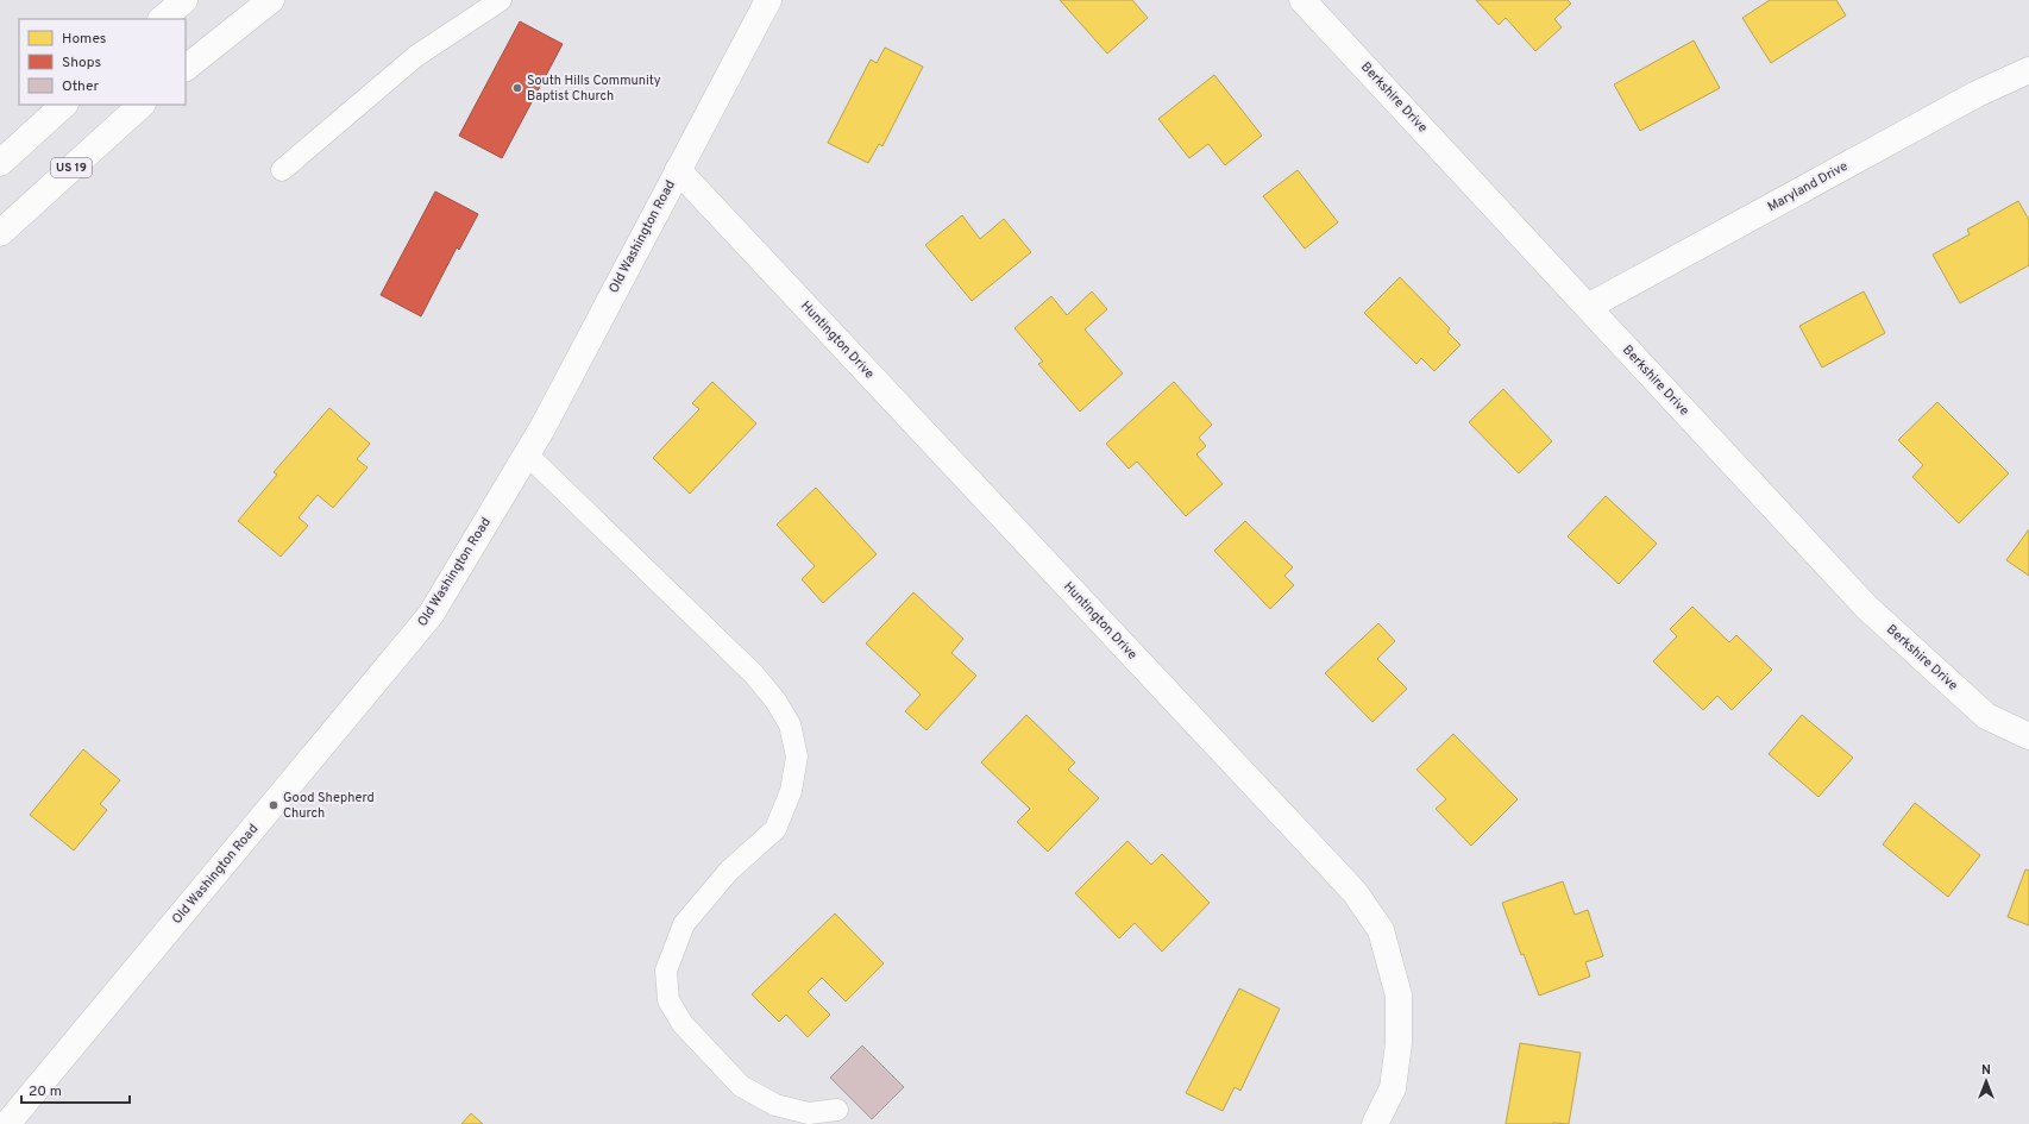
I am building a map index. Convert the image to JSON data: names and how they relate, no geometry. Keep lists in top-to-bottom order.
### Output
{
  "streets": {
    "street": [
      "Berkshire Drive",
      "US 19",
      "Maryland Drive",
      "Old Washington Road",
      "Huntington Drive"
    ]
  },
  "crossings": [
    ["Berkshire Drive", "Maryland Drive"],
    ["Old Washington Road", "Huntington Drive"]
  ],
  "places": ["South Hills Community Baptist Church", "Good Shepherd Church"],
  "legend": ["Homes", "Shops", "Other"],
  "scale_bar": "20 m",
  "north": "top"
}
